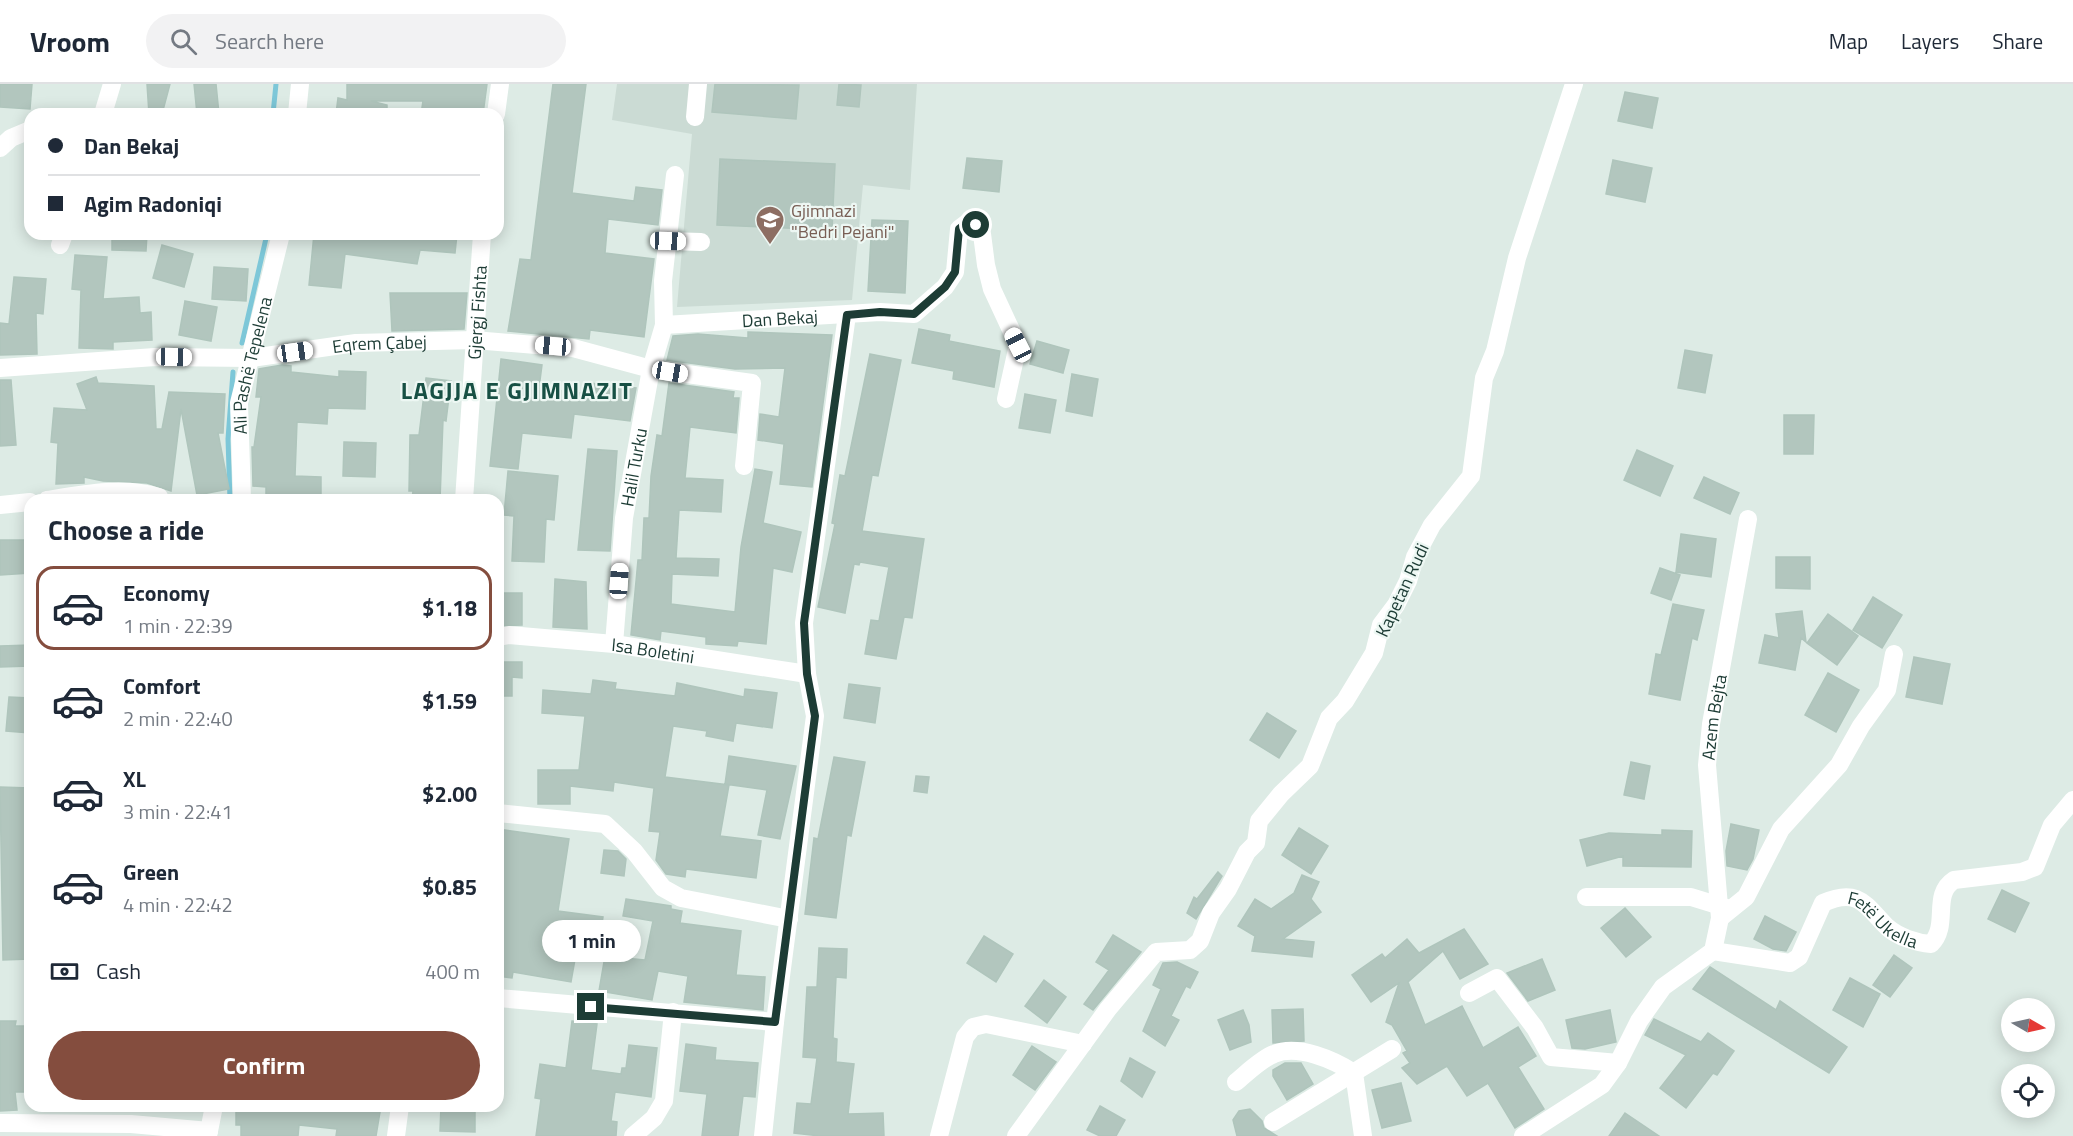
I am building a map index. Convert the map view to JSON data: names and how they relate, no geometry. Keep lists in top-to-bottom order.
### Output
{
  "streets": {
    "street": [
      "Gjergj Fishta",
      "Dan Bekaj",
      "Eqrem Çabej",
      "Ali Pashë Tepelena",
      "Halil Turku",
      "Kapetan Rudi",
      "Isa Boletini",
      "Azem Bejta",
      "Fetë Ukella"
    ]
  },
  "crossings": [
    ["Gjergj Fishta", "Eqrem Çabej"],
    ["Dan Bekaj", "Halil Turku"],
    ["Eqrem Çabej", "Ali Pashë Tepelena"],
    ["Eqrem Çabej", "Halil Turku"],
    ["Halil Turku", "Isa Boletini"],
    ["Azem Bejta", "Fetë Ukella"]
  ],
  "districts": ["LAGJJA E GJIMNAZIT"],
  "places": {
    "school or university": ["Gjimnazi \"Bedri Pejani\""]
  },
  "north": "right",
  "page": {
    "header": "Vroom",
    "search": "Search here",
    "nav": ["Map", "Layers", "Share"],
    "banner": ["Dan Bekaj", "Agim Radoniqi"],
    "heading": "Choose a ride",
    "list": [
      {
        "name": "Economy",
        "note": "1 min · 22:39",
        "value": "$1.18"
      },
      {
        "name": "Comfort",
        "note": "2 min · 22:40",
        "value": "$1.59"
      },
      {
        "name": "XL",
        "note": "3 min · 22:41",
        "value": "$2.00"
      },
      {
        "name": "Green",
        "note": "4 min · 22:42",
        "value": "$0.85"
      }
    ],
    "bubble": "1 min",
    "pay": ["Cash", "400 m"],
    "buttons": "Confirm"
  }
}
